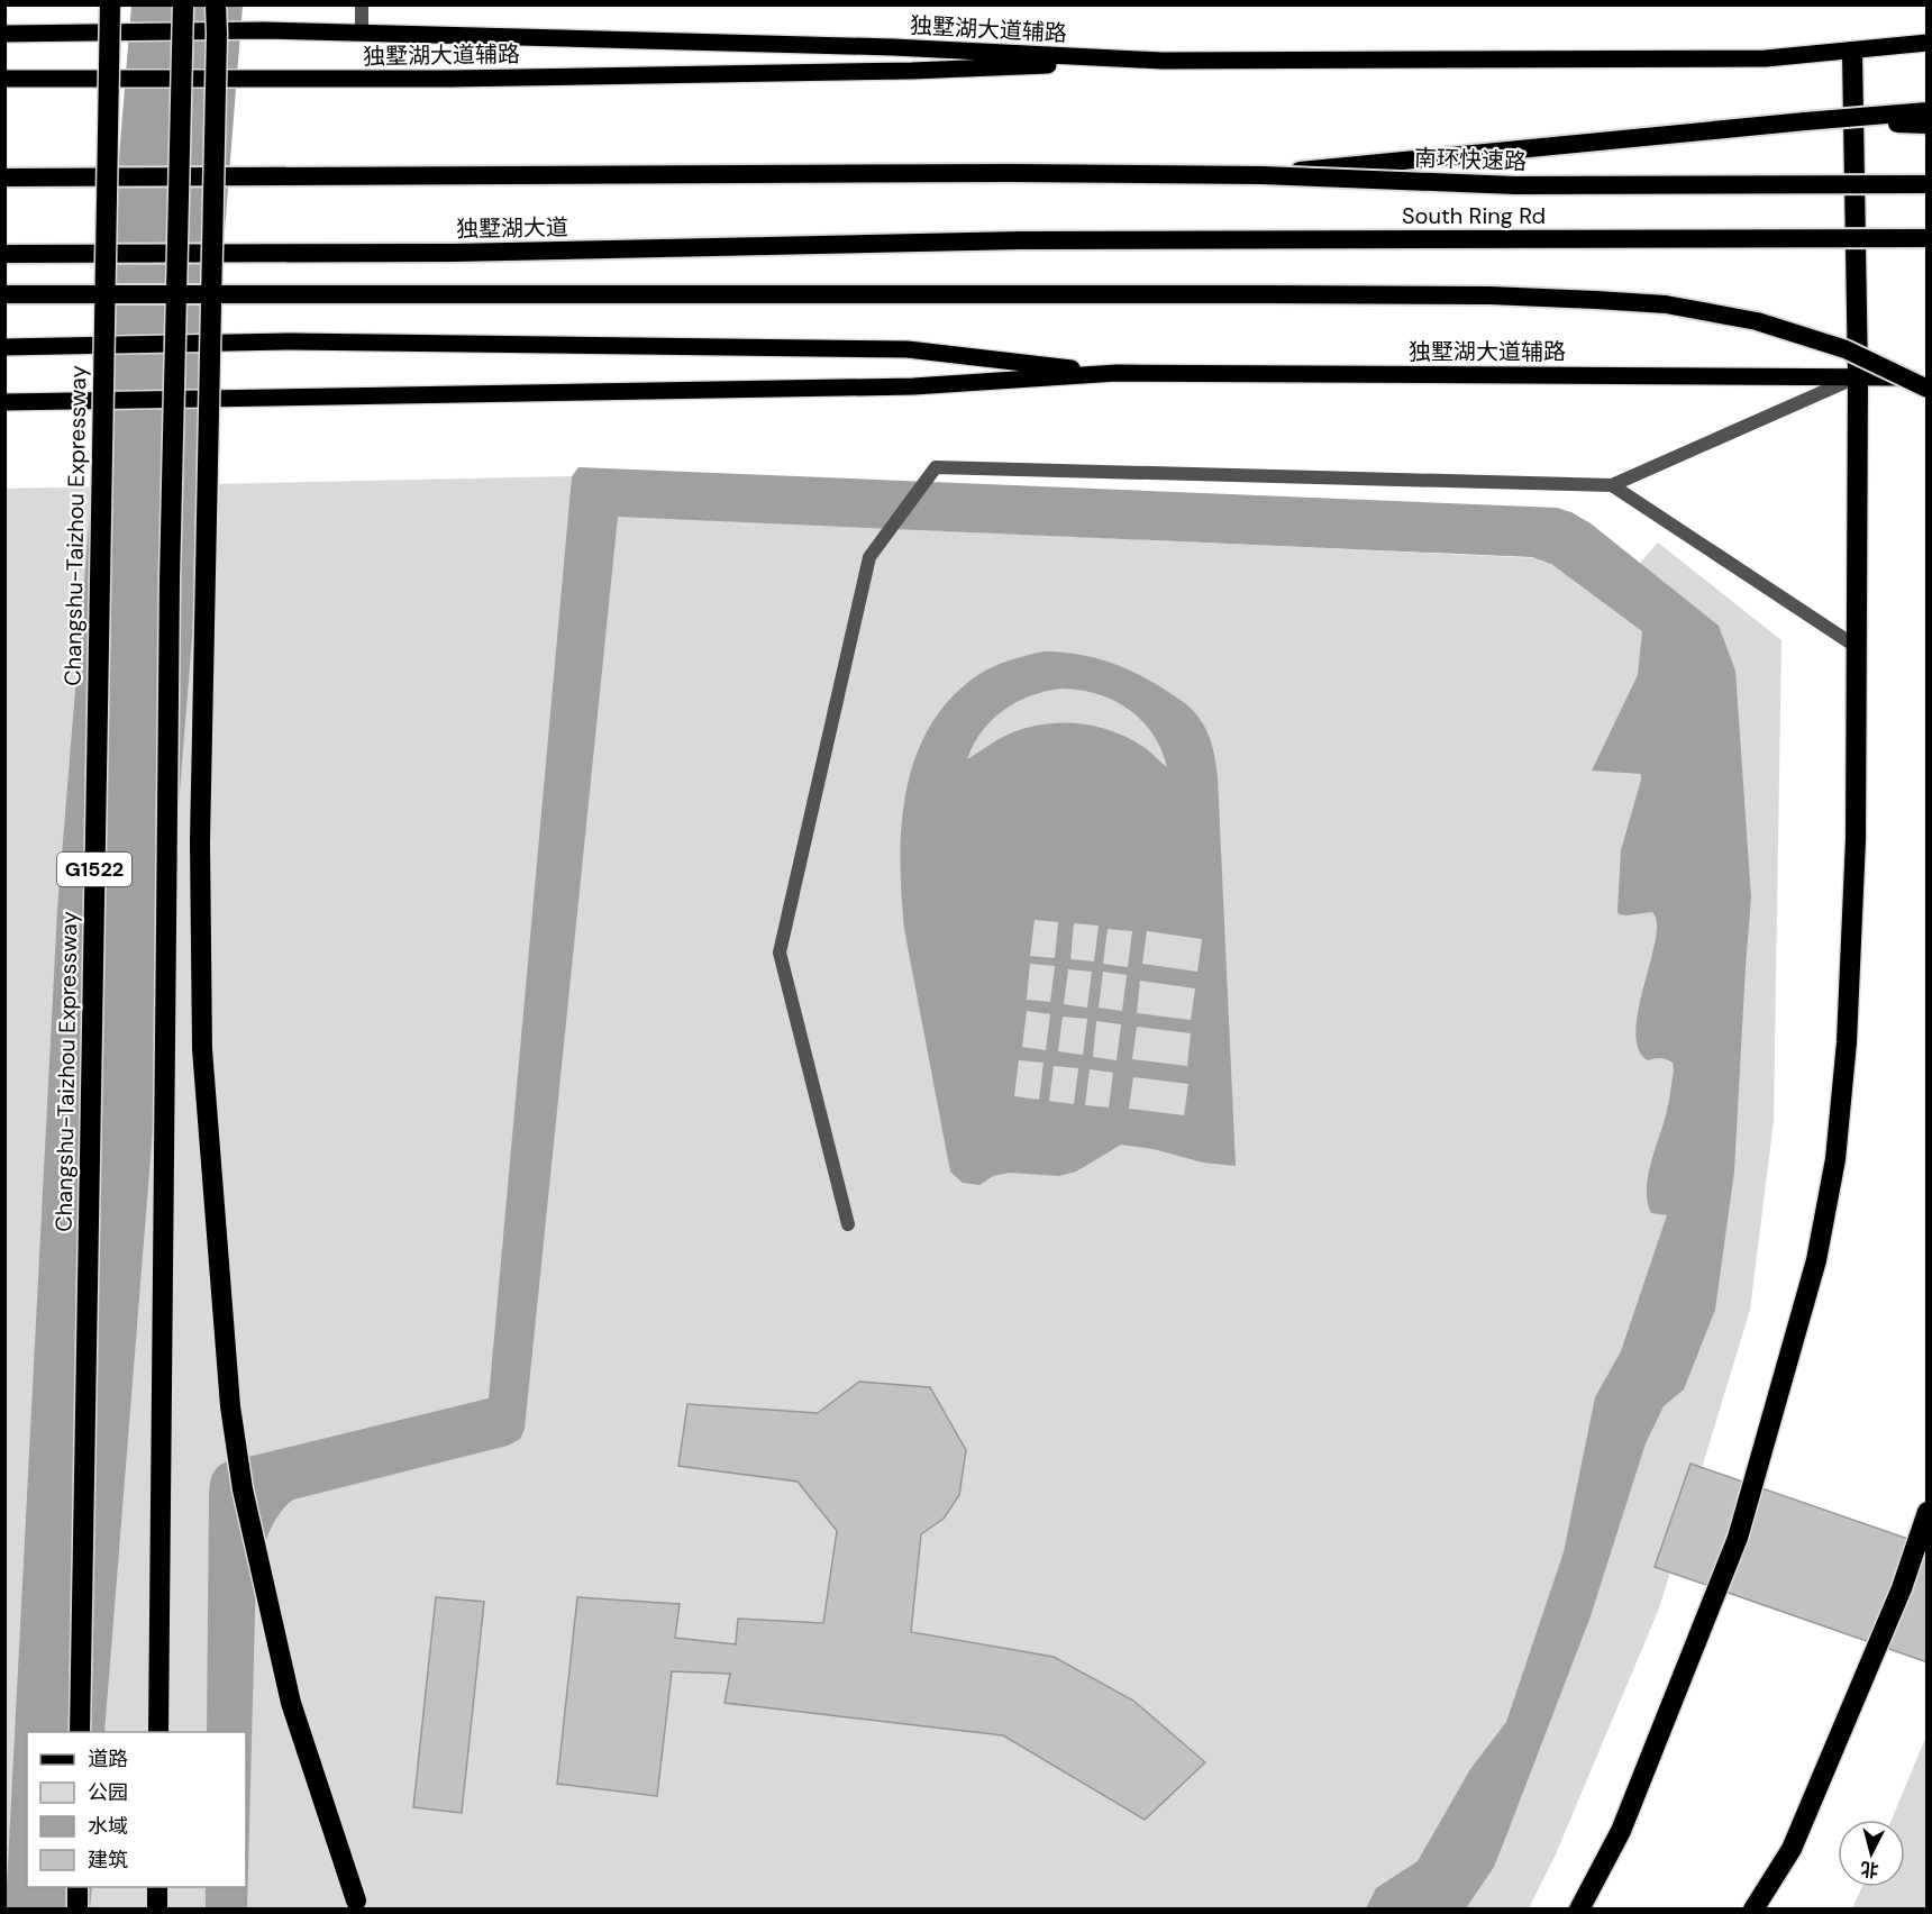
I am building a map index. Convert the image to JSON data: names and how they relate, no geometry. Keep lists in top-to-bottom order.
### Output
{
  "streets": {
    "highway": [
      "南环快速路",
      "South Ring Rd",
      "独墅湖大道",
      "Changshu-Taizhou Expressway",
      "G1522"
    ],
    "main road": ["独墅湖大道辅路"]
  },
  "crossings": [
    ["South Ring Rd", "独墅湖大道"]
  ],
  "legend": [
    "道路",
    "公园",
    "水域",
    "建筑"
  ],
  "north": "bottom"
}
